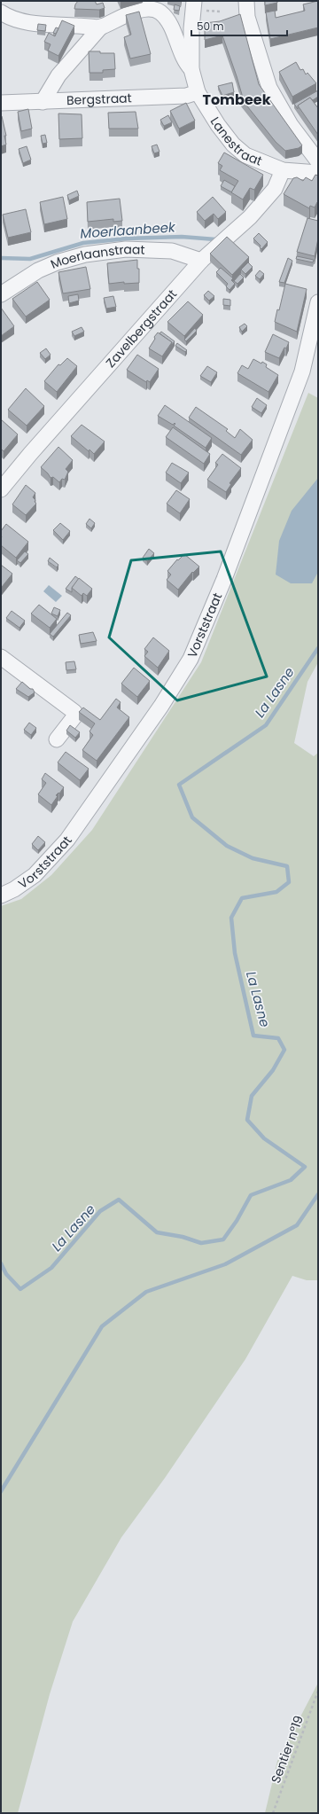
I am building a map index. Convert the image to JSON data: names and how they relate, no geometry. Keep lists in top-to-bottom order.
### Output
{
  "streets": {
    "street": [
      "Bergstraat",
      "Lanestraat",
      "Moerlaanstraat",
      "Zavelbergstraat",
      "Vorststraat"
    ],
    "path": ["Sentier n°19"]
  },
  "crossings": [
    ["Bergstraat", "Lanestraat"],
    ["Lanestraat", "Zavelbergstraat"],
    ["Moerlaanstraat", "Zavelbergstraat"]
  ],
  "districts": ["Tombeek"],
  "water": ["Moerlaanbeek", "La Lasne"],
  "scale_bar": "50 m"
}
